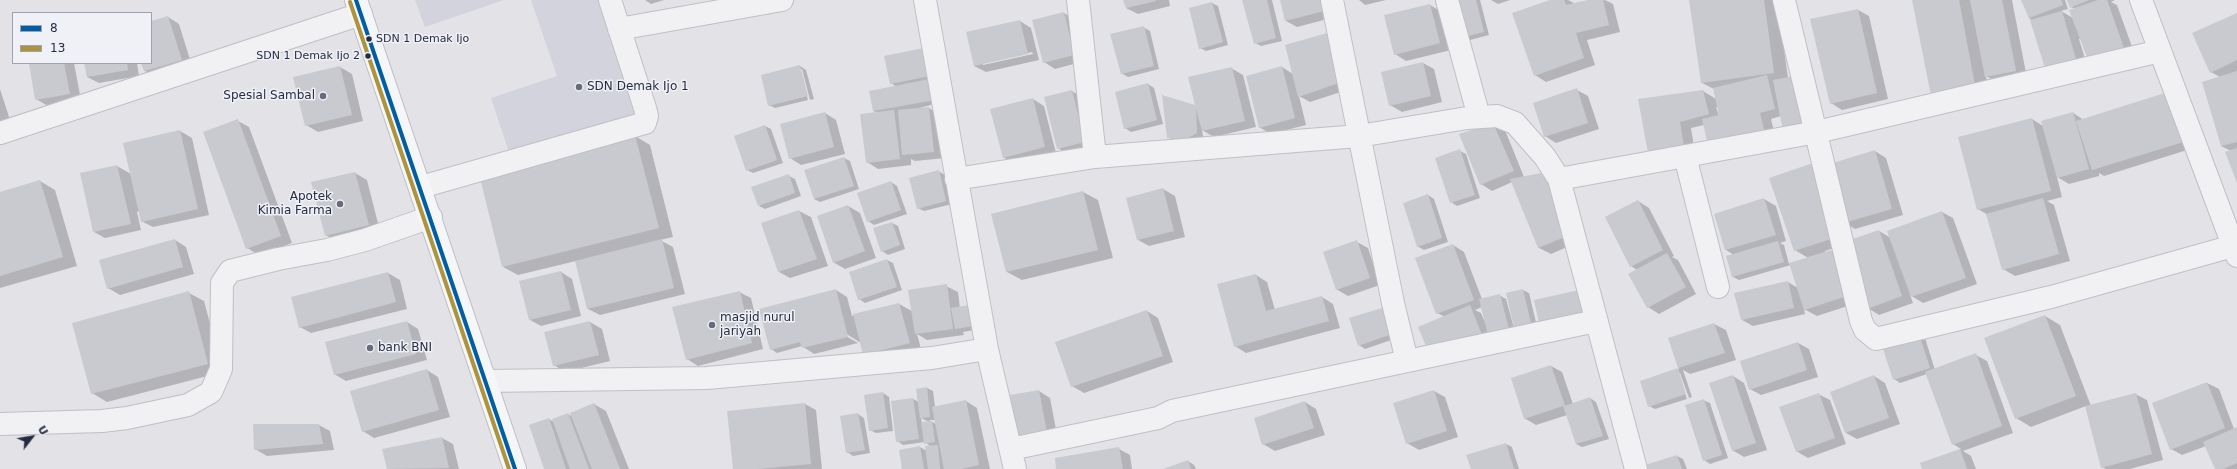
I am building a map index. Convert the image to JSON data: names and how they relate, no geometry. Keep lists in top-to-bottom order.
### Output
{
  "places": [
    "SDN 1 Demak Ijo",
    "SDN 1 Demak Ijo 2",
    "SDN Demak Ijo 1",
    "Spesial Sambal",
    "Apotek Kimia Farma",
    "masjid nurul jariyah",
    "bank BNI"
  ],
  "lines": ["transit line 8", "transit line 13"],
  "legend": ["8", "13"],
  "north": "top right"
}
